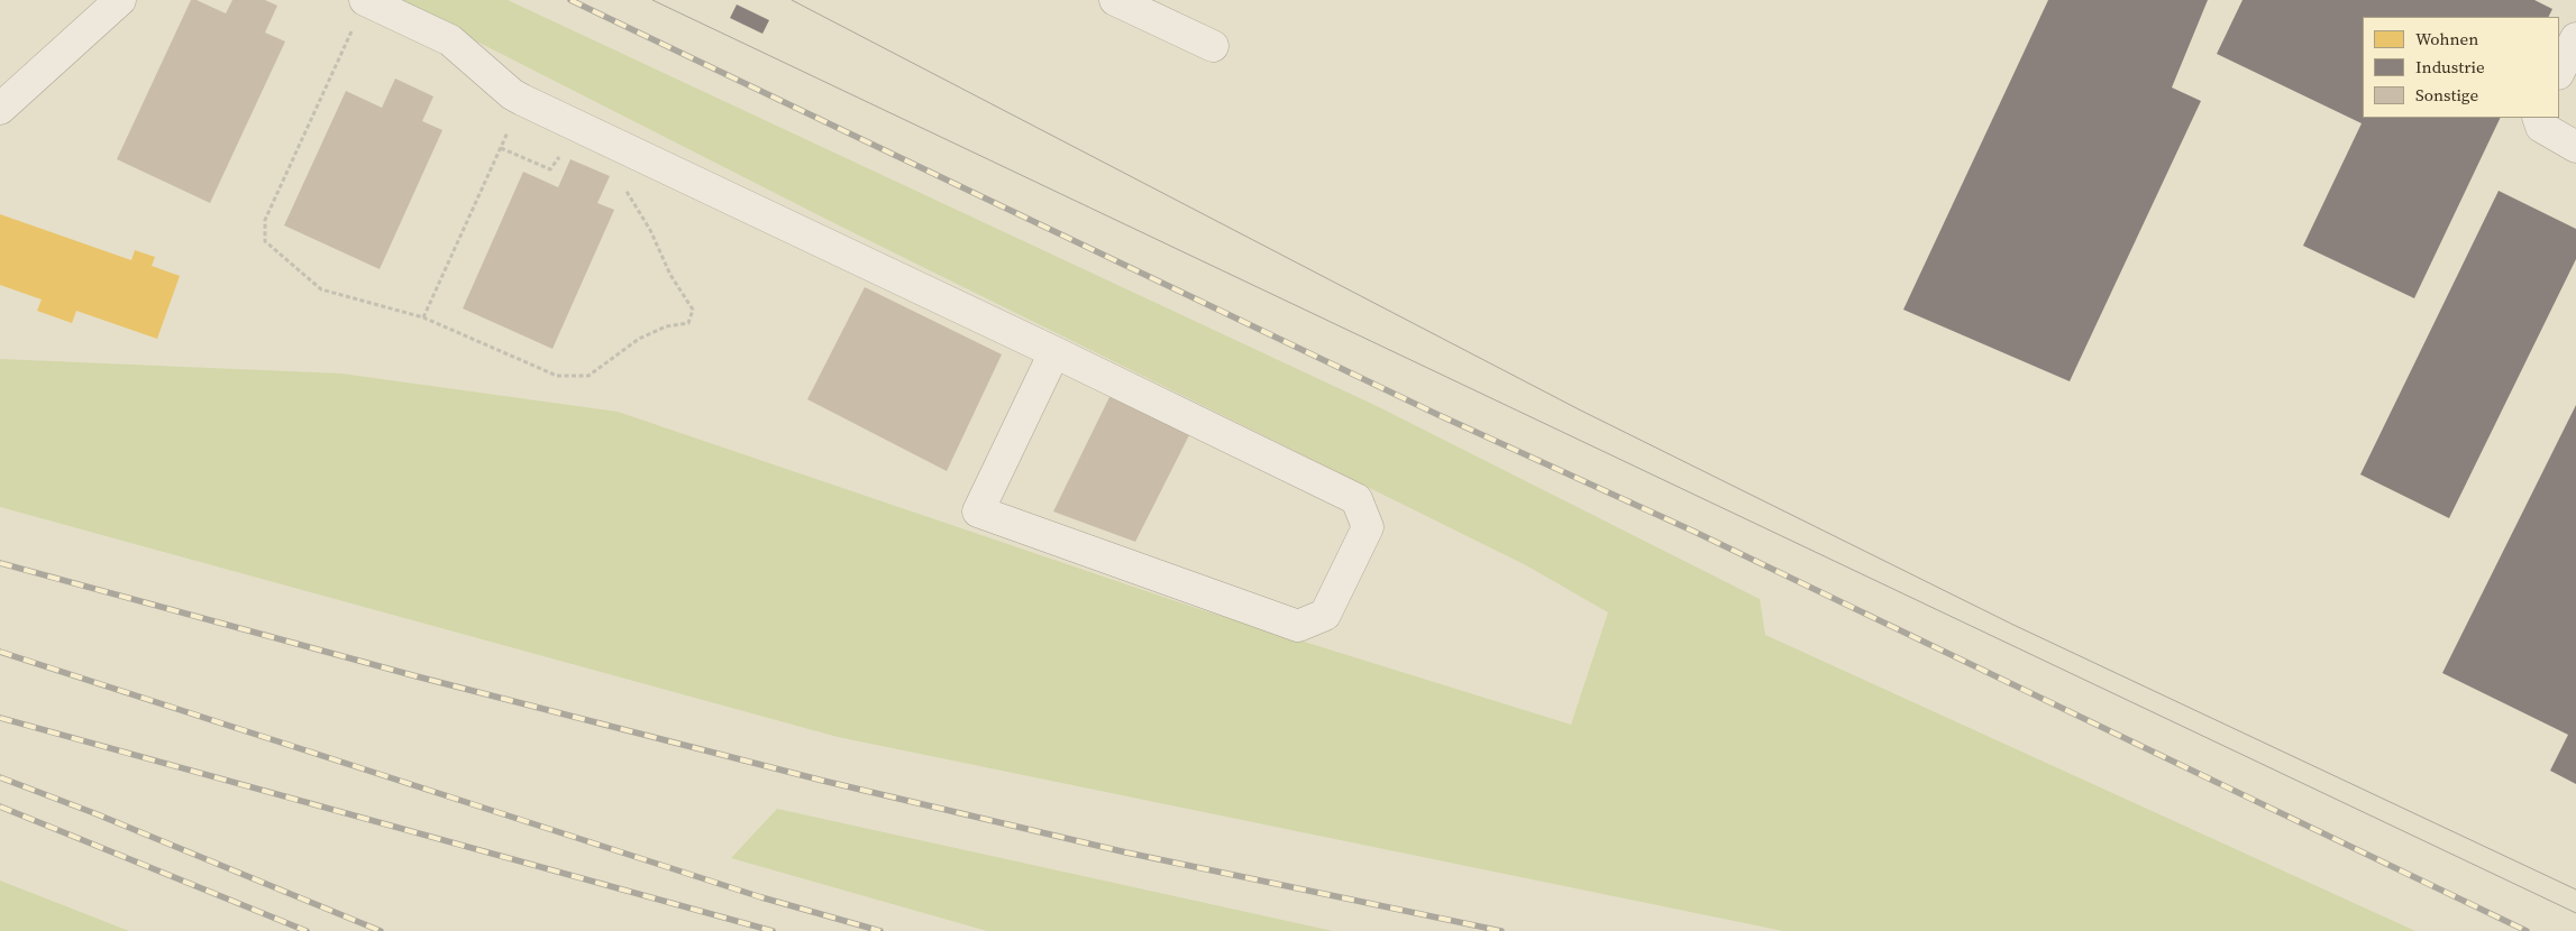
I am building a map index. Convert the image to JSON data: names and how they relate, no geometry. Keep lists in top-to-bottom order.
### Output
{
  "legend": ["Wohnen", "Industrie", "Sonstige"]
}
